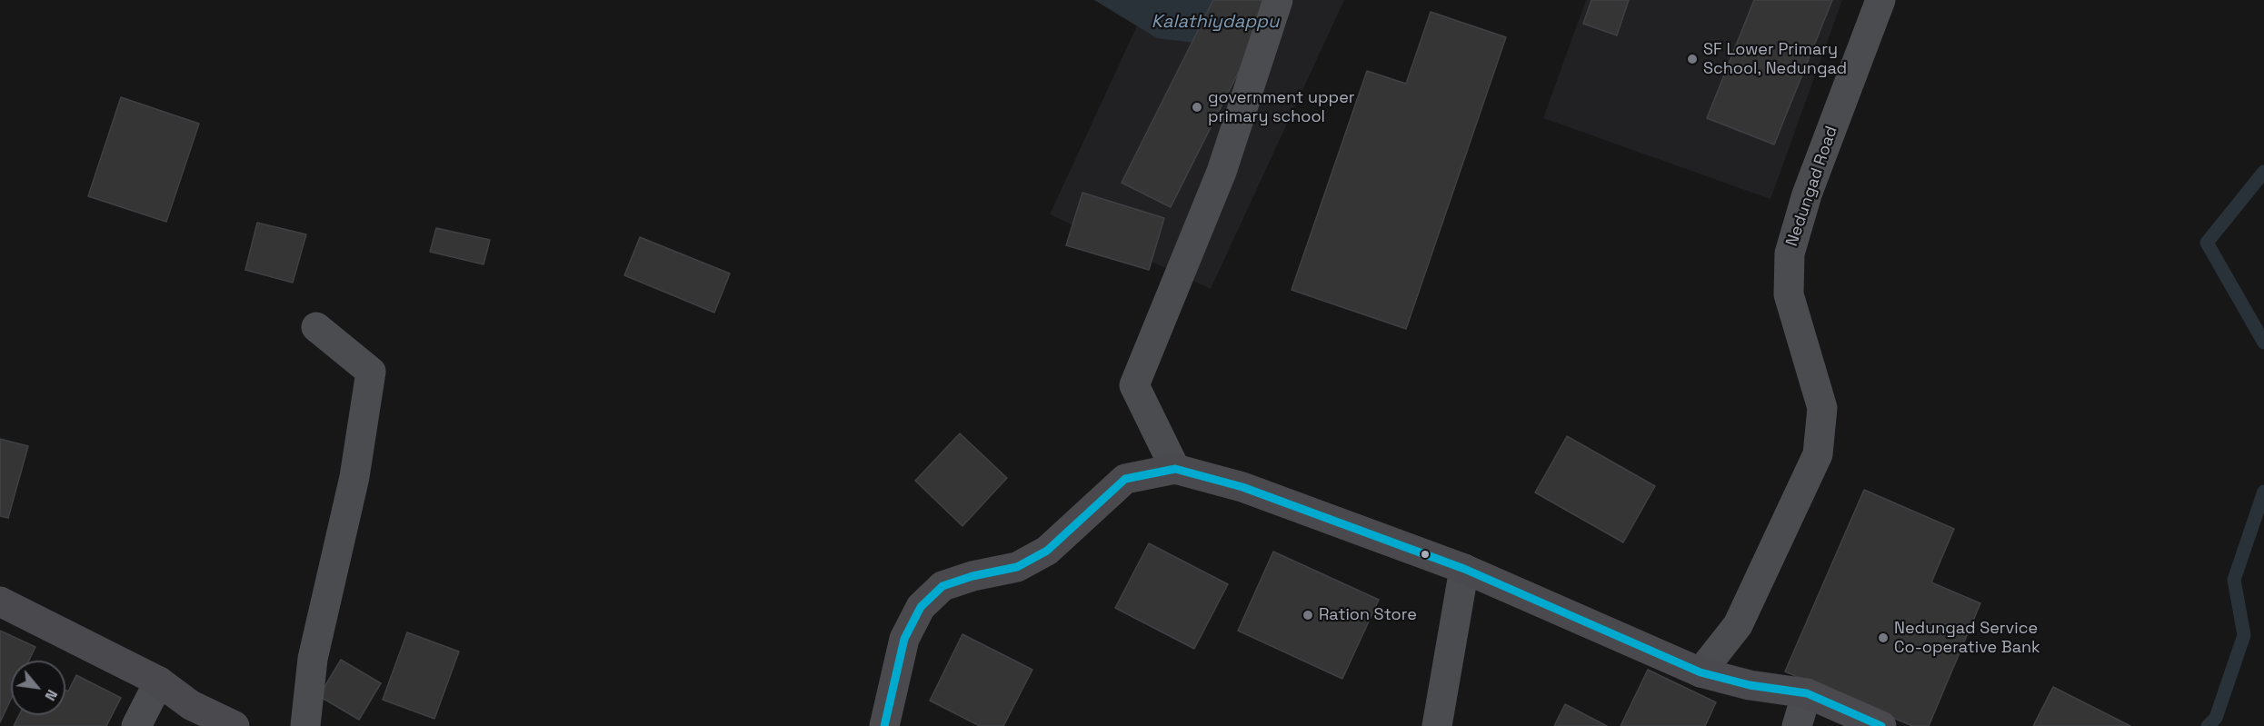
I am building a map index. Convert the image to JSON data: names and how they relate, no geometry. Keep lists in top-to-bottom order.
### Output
{
  "streets": {
    "street": ["Nedungad Road"]
  },
  "water": ["Kalathiydappu"],
  "places": [
    "SF Lower Primary School, Nedungad",
    "government upper primary school",
    "Ration Store",
    "Nedungad Service Co-operative Bank"
  ],
  "north": "bottom right"
}
